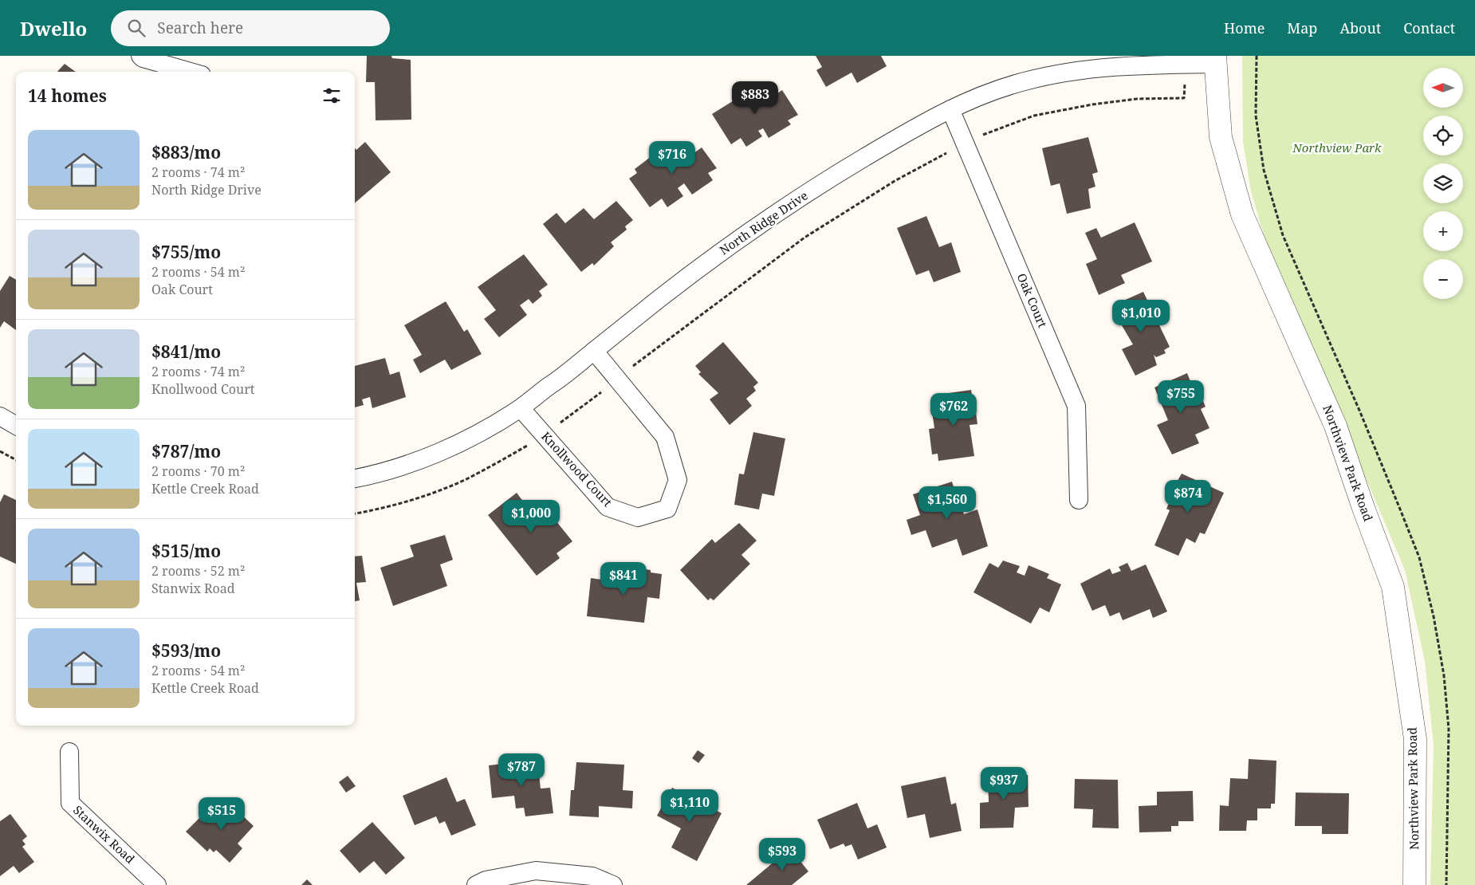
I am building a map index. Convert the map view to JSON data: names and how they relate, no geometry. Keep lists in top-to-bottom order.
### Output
{
  "streets": {
    "street": [
      "North Ridge Drive",
      "Oak Court",
      "Northview Park Road",
      "Knollwood Court",
      "Stanwix Road"
    ]
  },
  "crossings": [
    ["North Ridge Drive", "Oak Court"],
    ["North Ridge Drive", "Northview Park Road"],
    ["North Ridge Drive", "Knollwood Court"]
  ],
  "parks": ["Northview Park"],
  "north": "left",
  "page": {
    "header": "Dwello",
    "search": "Search here",
    "nav": [
      "Home",
      "Map",
      "About",
      "Contact"
    ],
    "map_buttons": ["+", "−"],
    "heading": "14 homes",
    "price": [
      "$883",
      "$716",
      "$1,010",
      "$755",
      "$762",
      "$874",
      "$1,560",
      "$1,000",
      "$841",
      "$787",
      "$937",
      "$1,110",
      "$515",
      "$593"
    ],
    "list": [
      {
        "name": "$883/mo",
        "note": "2 rooms · 74 m² · North Ridge Drive"
      },
      {
        "name": "$755/mo",
        "note": "2 rooms · 54 m² · Oak Court"
      },
      {
        "name": "$841/mo",
        "note": "2 rooms · 74 m² · Knollwood Court"
      },
      {
        "name": "$787/mo",
        "note": "2 rooms · 70 m² · Kettle Creek Road"
      },
      {
        "name": "$515/mo",
        "note": "2 rooms · 52 m² · Stanwix Road"
      },
      {
        "name": "$593/mo",
        "note": "2 rooms · 54 m² · Kettle Creek Road"
      }
    ]
  }
}
